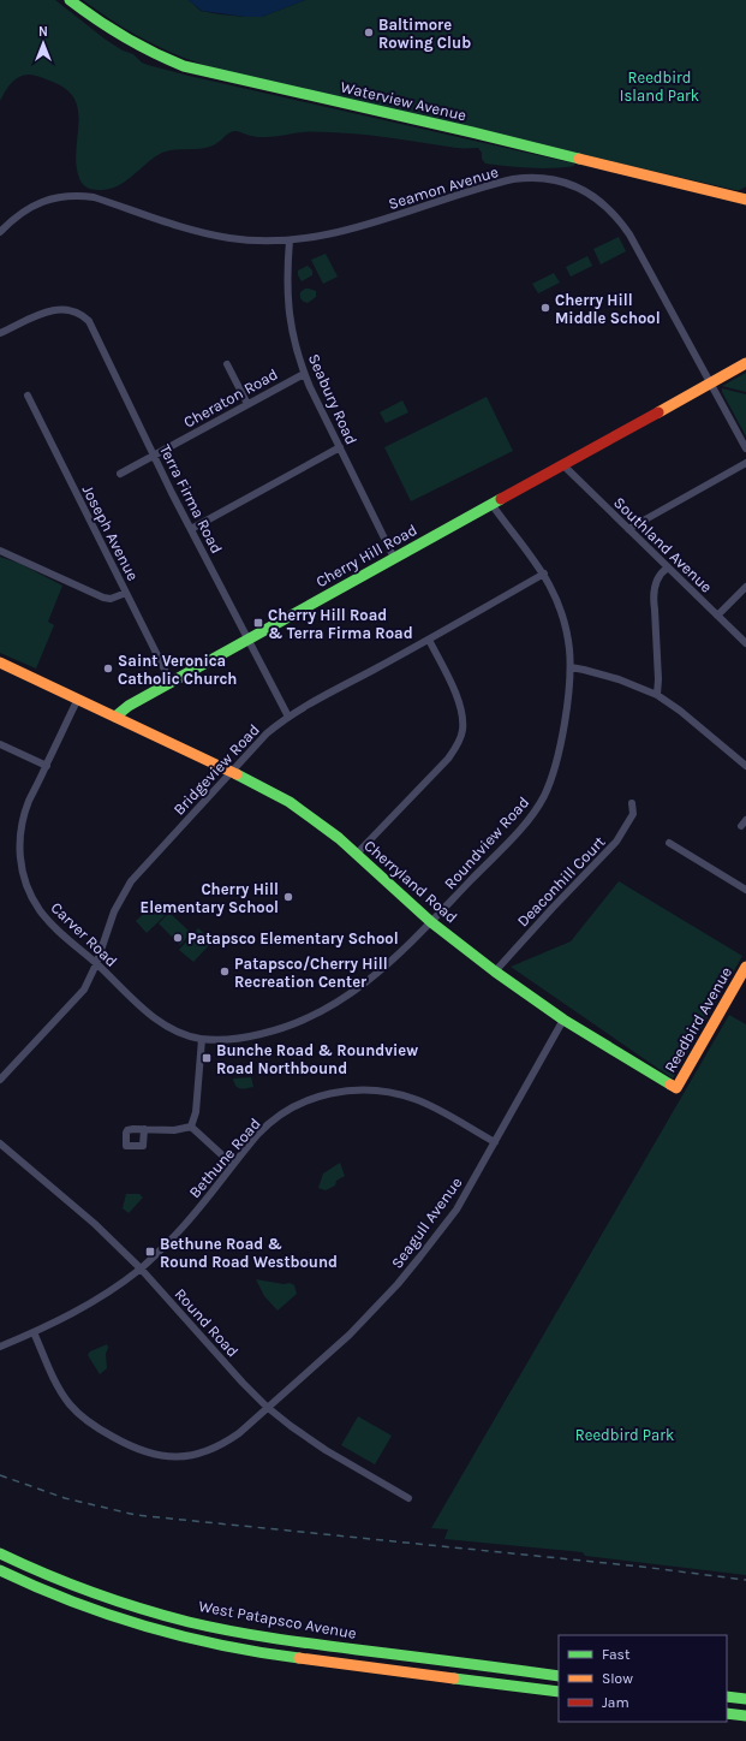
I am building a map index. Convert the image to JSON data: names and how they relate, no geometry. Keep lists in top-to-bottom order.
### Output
{
  "streets": {
    "main road": [
      "Waterview Avenue",
      "Cherry Hill Road",
      "Cherryland Road",
      "Reedbird Avenue",
      "West Patapsco Avenue"
    ],
    "street": [
      "Seamon Avenue",
      "Cheraton Road",
      "Seabury Road",
      "Terra Firma Road",
      "Joseph Avenue",
      "Southland Avenue",
      "Bridgeview Road",
      "Roundview Road",
      "Deaconhill Court",
      "Carver Road",
      "Bethune Road",
      "Seagull Avenue",
      "Round Road"
    ]
  },
  "crossings": [
    ["Seamon Avenue", "Seabury Road"],
    ["Seamon Avenue", "Cherry Hill Road"],
    ["Cheraton Road", "Seabury Road"],
    ["Cheraton Road", "Terra Firma Road"],
    ["Seabury Road", "Cherry Hill Road"],
    ["Terra Firma Road", "Cherry Hill Road"],
    ["Terra Firma Road", "Bridgeview Road"],
    ["Joseph Avenue", "Cherry Hill Road"],
    ["Southland Avenue", "Cherry Hill Road"],
    ["Cherry Hill Road", "Roundview Road"],
    ["Cherry Hill Road", "Cherryland Road"],
    ["Bridgeview Road", "Roundview Road"],
    ["Bridgeview Road", "Cherryland Road"],
    ["Bridgeview Road", "Carver Road"],
    ["Roundview Road", "Cherryland Road"],
    ["Roundview Road", "Carver Road"],
    ["Cherryland Road", "Deaconhill Court"],
    ["Cherryland Road", "Reedbird Avenue"],
    ["Cherryland Road", "Seagull Avenue"],
    ["Bethune Road", "Seagull Avenue"],
    ["Bethune Road", "Round Road"],
    ["Seagull Avenue", "Round Road"]
  ],
  "parks": ["Reedbird Island Park", "Reedbird Park"],
  "places": {
    "other": [
      "Baltimore Rowing Club",
      "Cherry Hill Middle School",
      "Saint Veronica Catholic Church",
      "Cherry Hill Elementary School",
      "Patapsco Elementary School",
      "Patapsco/Cherry Hill Recreation Center"
    ],
    "transit": ["Cherry Hill Road & Terra Firma Road", "Bunche Road & Roundview Road Northbound", "Bethune Road & Round Road Westbound"]
  },
  "legend": ["Fast", "Slow", "Jam"],
  "north": "top"
}
